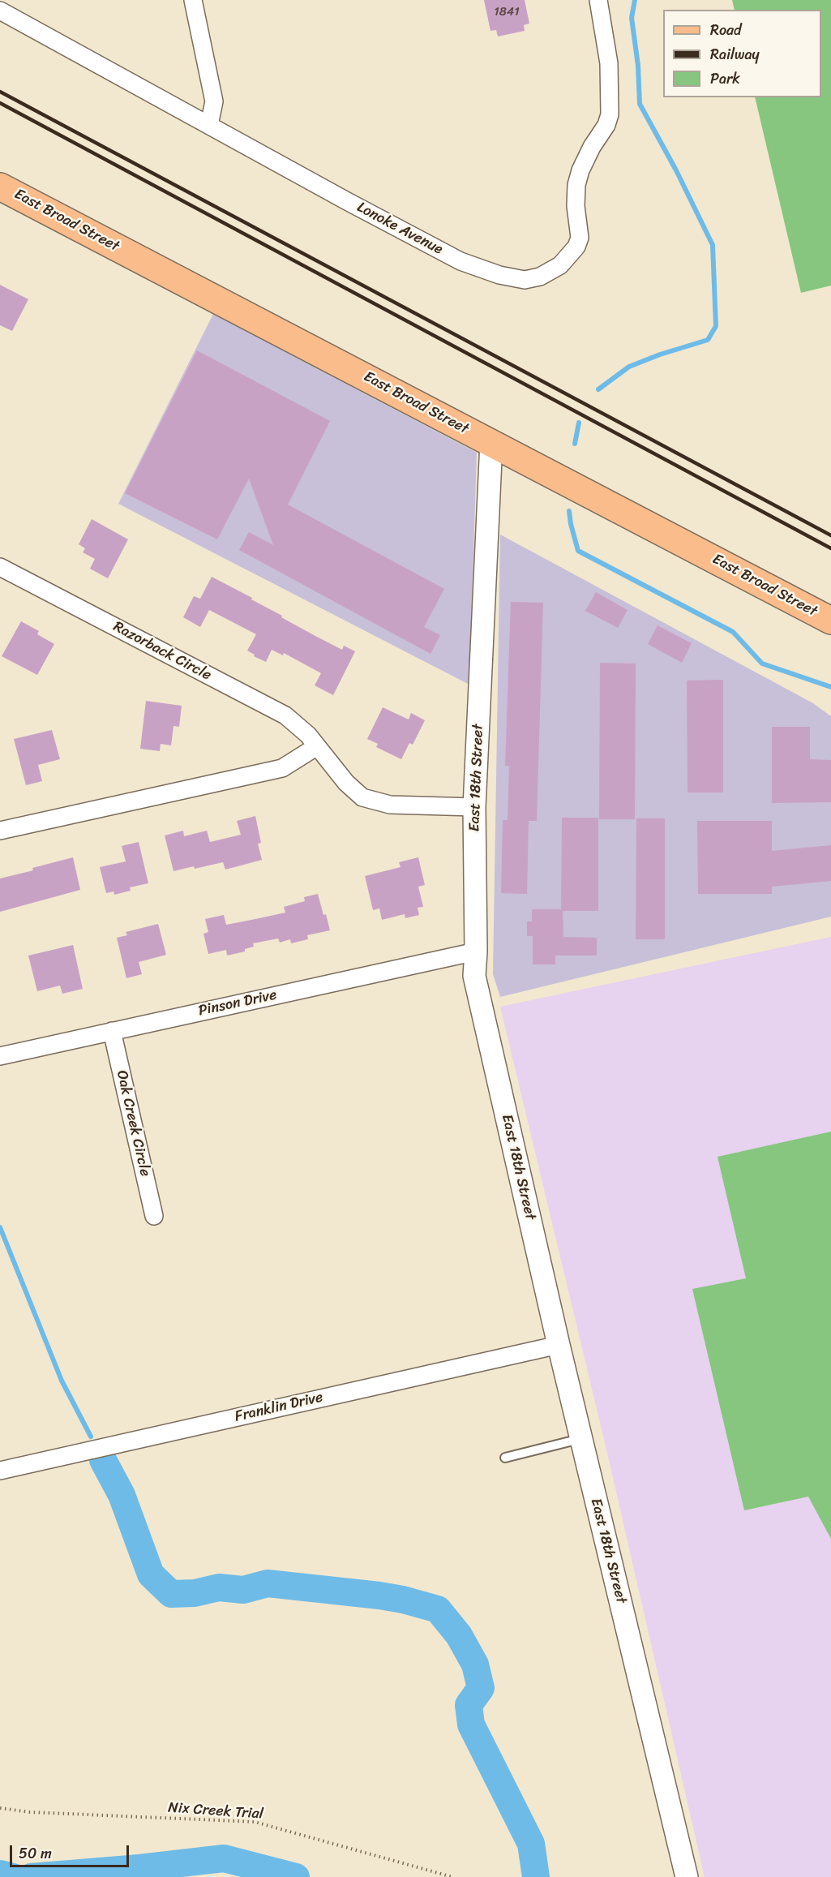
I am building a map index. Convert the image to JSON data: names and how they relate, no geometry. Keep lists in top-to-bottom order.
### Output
{
  "streets": {
    "main road": ["East Broad Street"],
    "street": [
      "Lonoke Avenue",
      "Razorback Circle",
      "East 18th Street",
      "Pinson Drive",
      "Oak Creek Circle",
      "Franklin Drive"
    ],
    "path": ["Nix Creek Trial"]
  },
  "crossings": [
    ["East Broad Street", "East 18th Street"],
    ["Razorback Circle", "East 18th Street"],
    ["East 18th Street", "Pinson Drive"],
    ["East 18th Street", "Franklin Drive"],
    ["Pinson Drive", "Oak Creek Circle"]
  ],
  "house_numbers": ["1841"],
  "legend": ["Road", "Railway", "Park"],
  "scale_bar": "50 m"
}
